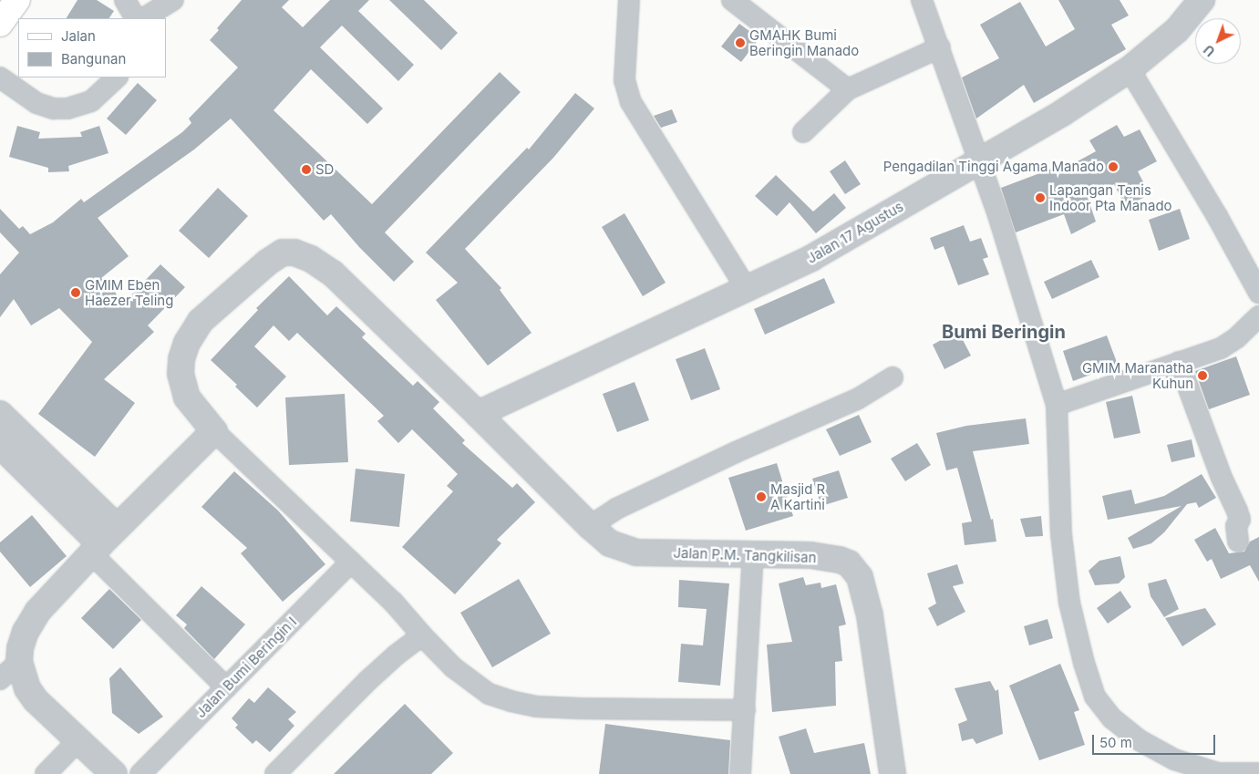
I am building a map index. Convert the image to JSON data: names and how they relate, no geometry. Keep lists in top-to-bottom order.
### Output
{
  "streets": {
    "street": ["Jalan 17 Agustus", "Jalan P.M. Tangkilisan", "Jalan Bumi Beringin I"]
  },
  "crossings": [
    ["Jalan 17 Agustus", "Jalan P.M. Tangkilisan"]
  ],
  "districts": ["Bumi Beringin"],
  "places": [
    "GMAHK Bumi Beringin Manado",
    "Pengadilan Tinggi Agama Manado",
    "SD",
    "Lapangan Tenis Indoor Pta Manado",
    "GMIM Eben Haezer Teling",
    "GMIM Maranatha Kuhun",
    "Masjid R A Kartini"
  ],
  "legend": ["Jalan", "Bangunan"],
  "scale_bar": "50 m",
  "north": "bottom left"
}
